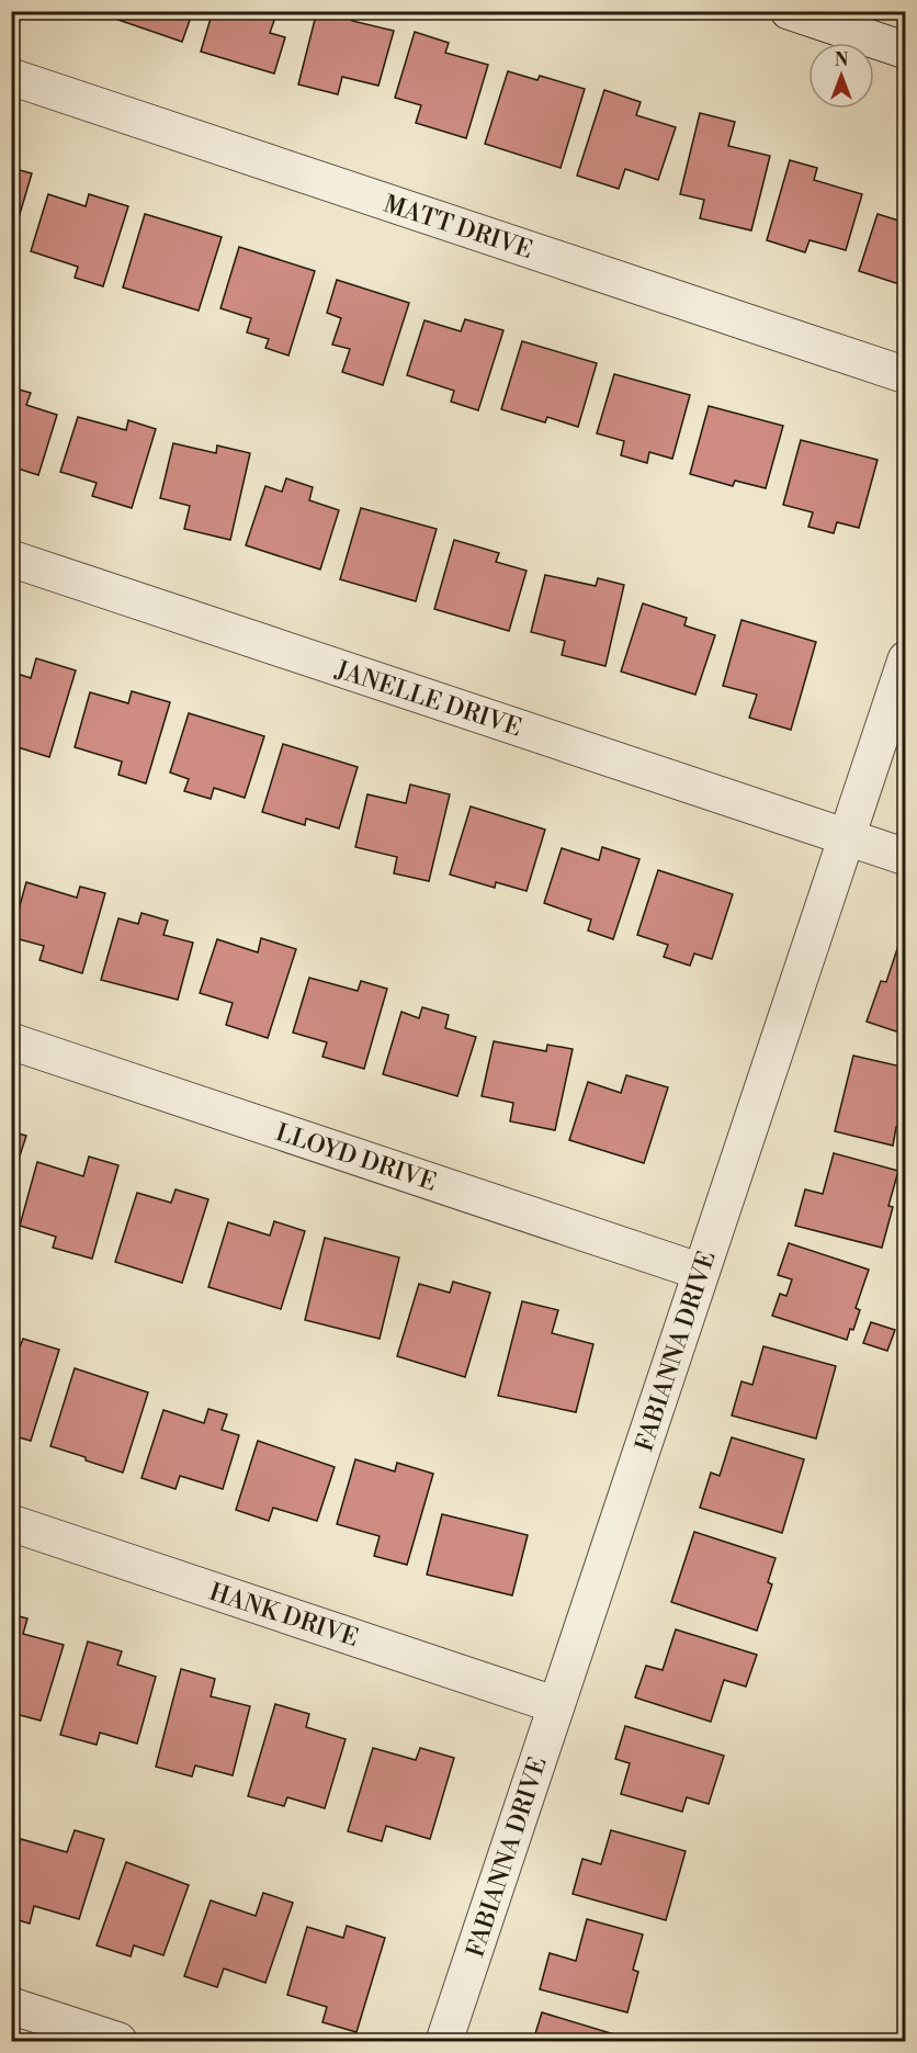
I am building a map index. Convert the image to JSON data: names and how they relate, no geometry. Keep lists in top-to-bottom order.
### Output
{
  "streets": {
    "street": [
      "MATT DRIVE",
      "JANELLE DRIVE",
      "LLOYD DRIVE",
      "FABIANNA DRIVE",
      "HANK DRIVE"
    ]
  },
  "crossings": [
    ["JANELLE DRIVE", "FABIANNA DRIVE"],
    ["LLOYD DRIVE", "FABIANNA DRIVE"],
    ["FABIANNA DRIVE", "HANK DRIVE"]
  ],
  "north": "top"
}
